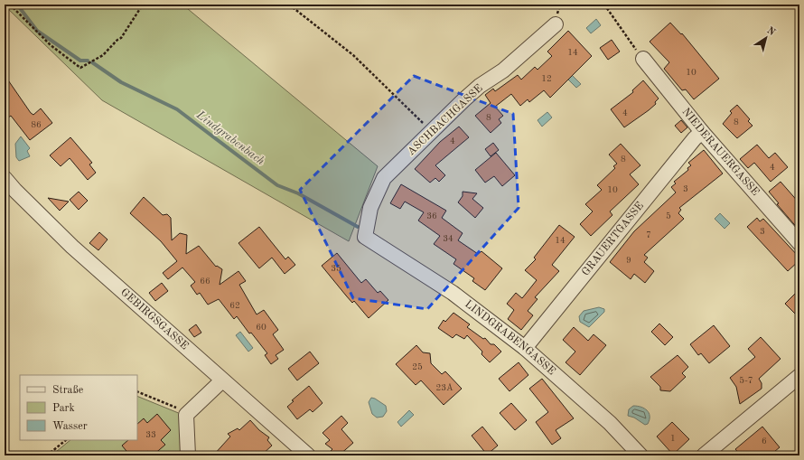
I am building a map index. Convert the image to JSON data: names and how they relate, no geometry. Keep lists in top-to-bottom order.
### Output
{
  "streets": {
    "street": [
      "ASCHBACHGASSE",
      "NIEDERAUERGASSE",
      "GRAUERTGASSE",
      "GEBIRGSGASSE",
      "LINDGRABENGASSE"
    ]
  },
  "crossings": [
    ["ASCHBACHGASSE", "LINDGRABENGASSE"],
    ["NIEDERAUERGASSE", "GRAUERTGASSE"],
    ["GRAUERTGASSE", "LINDGRABENGASSE"]
  ],
  "water": ["Lindgrabenbach"],
  "house_numbers": [
    "14",
    "10",
    "12",
    "4",
    "8",
    "8",
    "86",
    "4",
    "8",
    "4",
    "3",
    "10",
    "36",
    "5",
    "3",
    "7",
    "34",
    "14",
    "9",
    "35",
    "66",
    "62",
    "60",
    "25",
    "5-7",
    "23A",
    "33",
    "1",
    "6"
  ],
  "legend": ["Straße", "Park", "Wasser"],
  "north": "top right"
}
